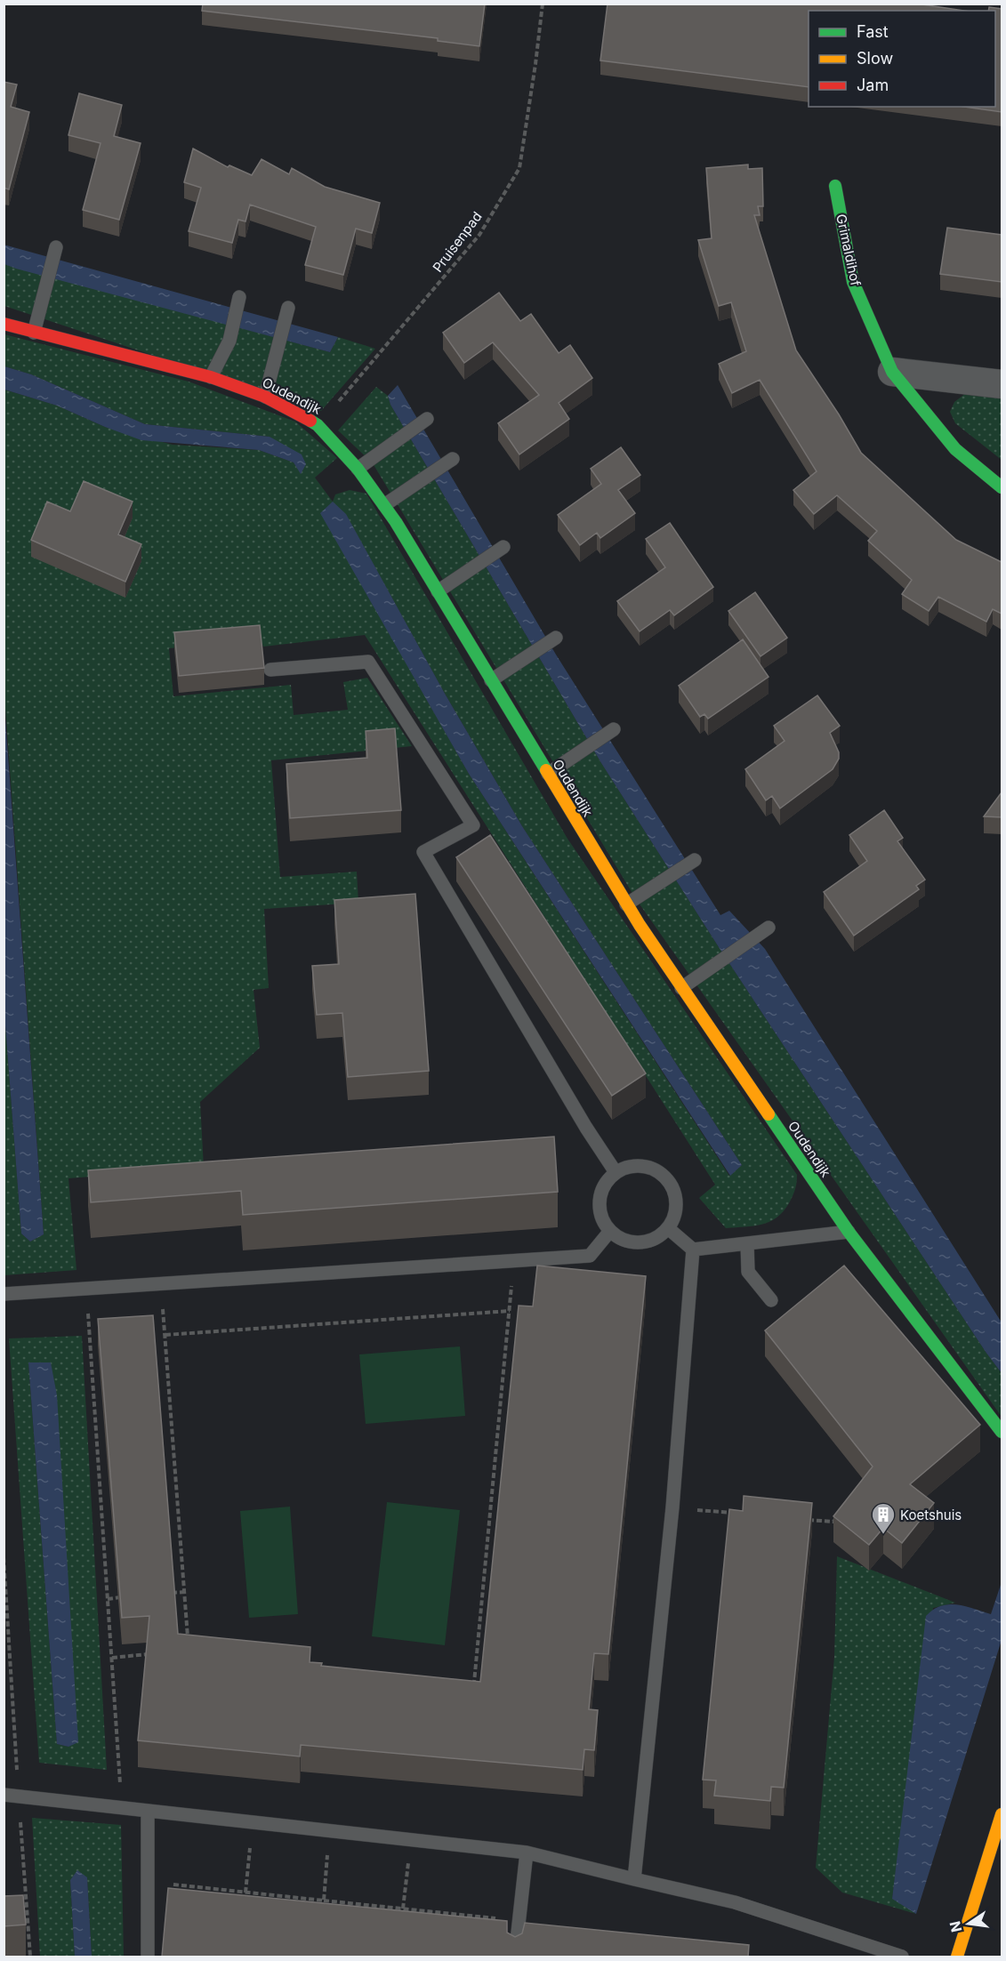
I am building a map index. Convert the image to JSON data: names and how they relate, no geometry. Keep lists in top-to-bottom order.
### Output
{
  "streets": {
    "street": ["Grimaldihof", "Oudendijk"],
    "path": ["Pruisenpad"]
  },
  "crossings": [
    ["Pruisenpad", "Oudendijk"]
  ],
  "places": {
    "building": ["Koetshuis"]
  },
  "legend": ["Fast", "Slow", "Jam"],
  "north": "left"
}
